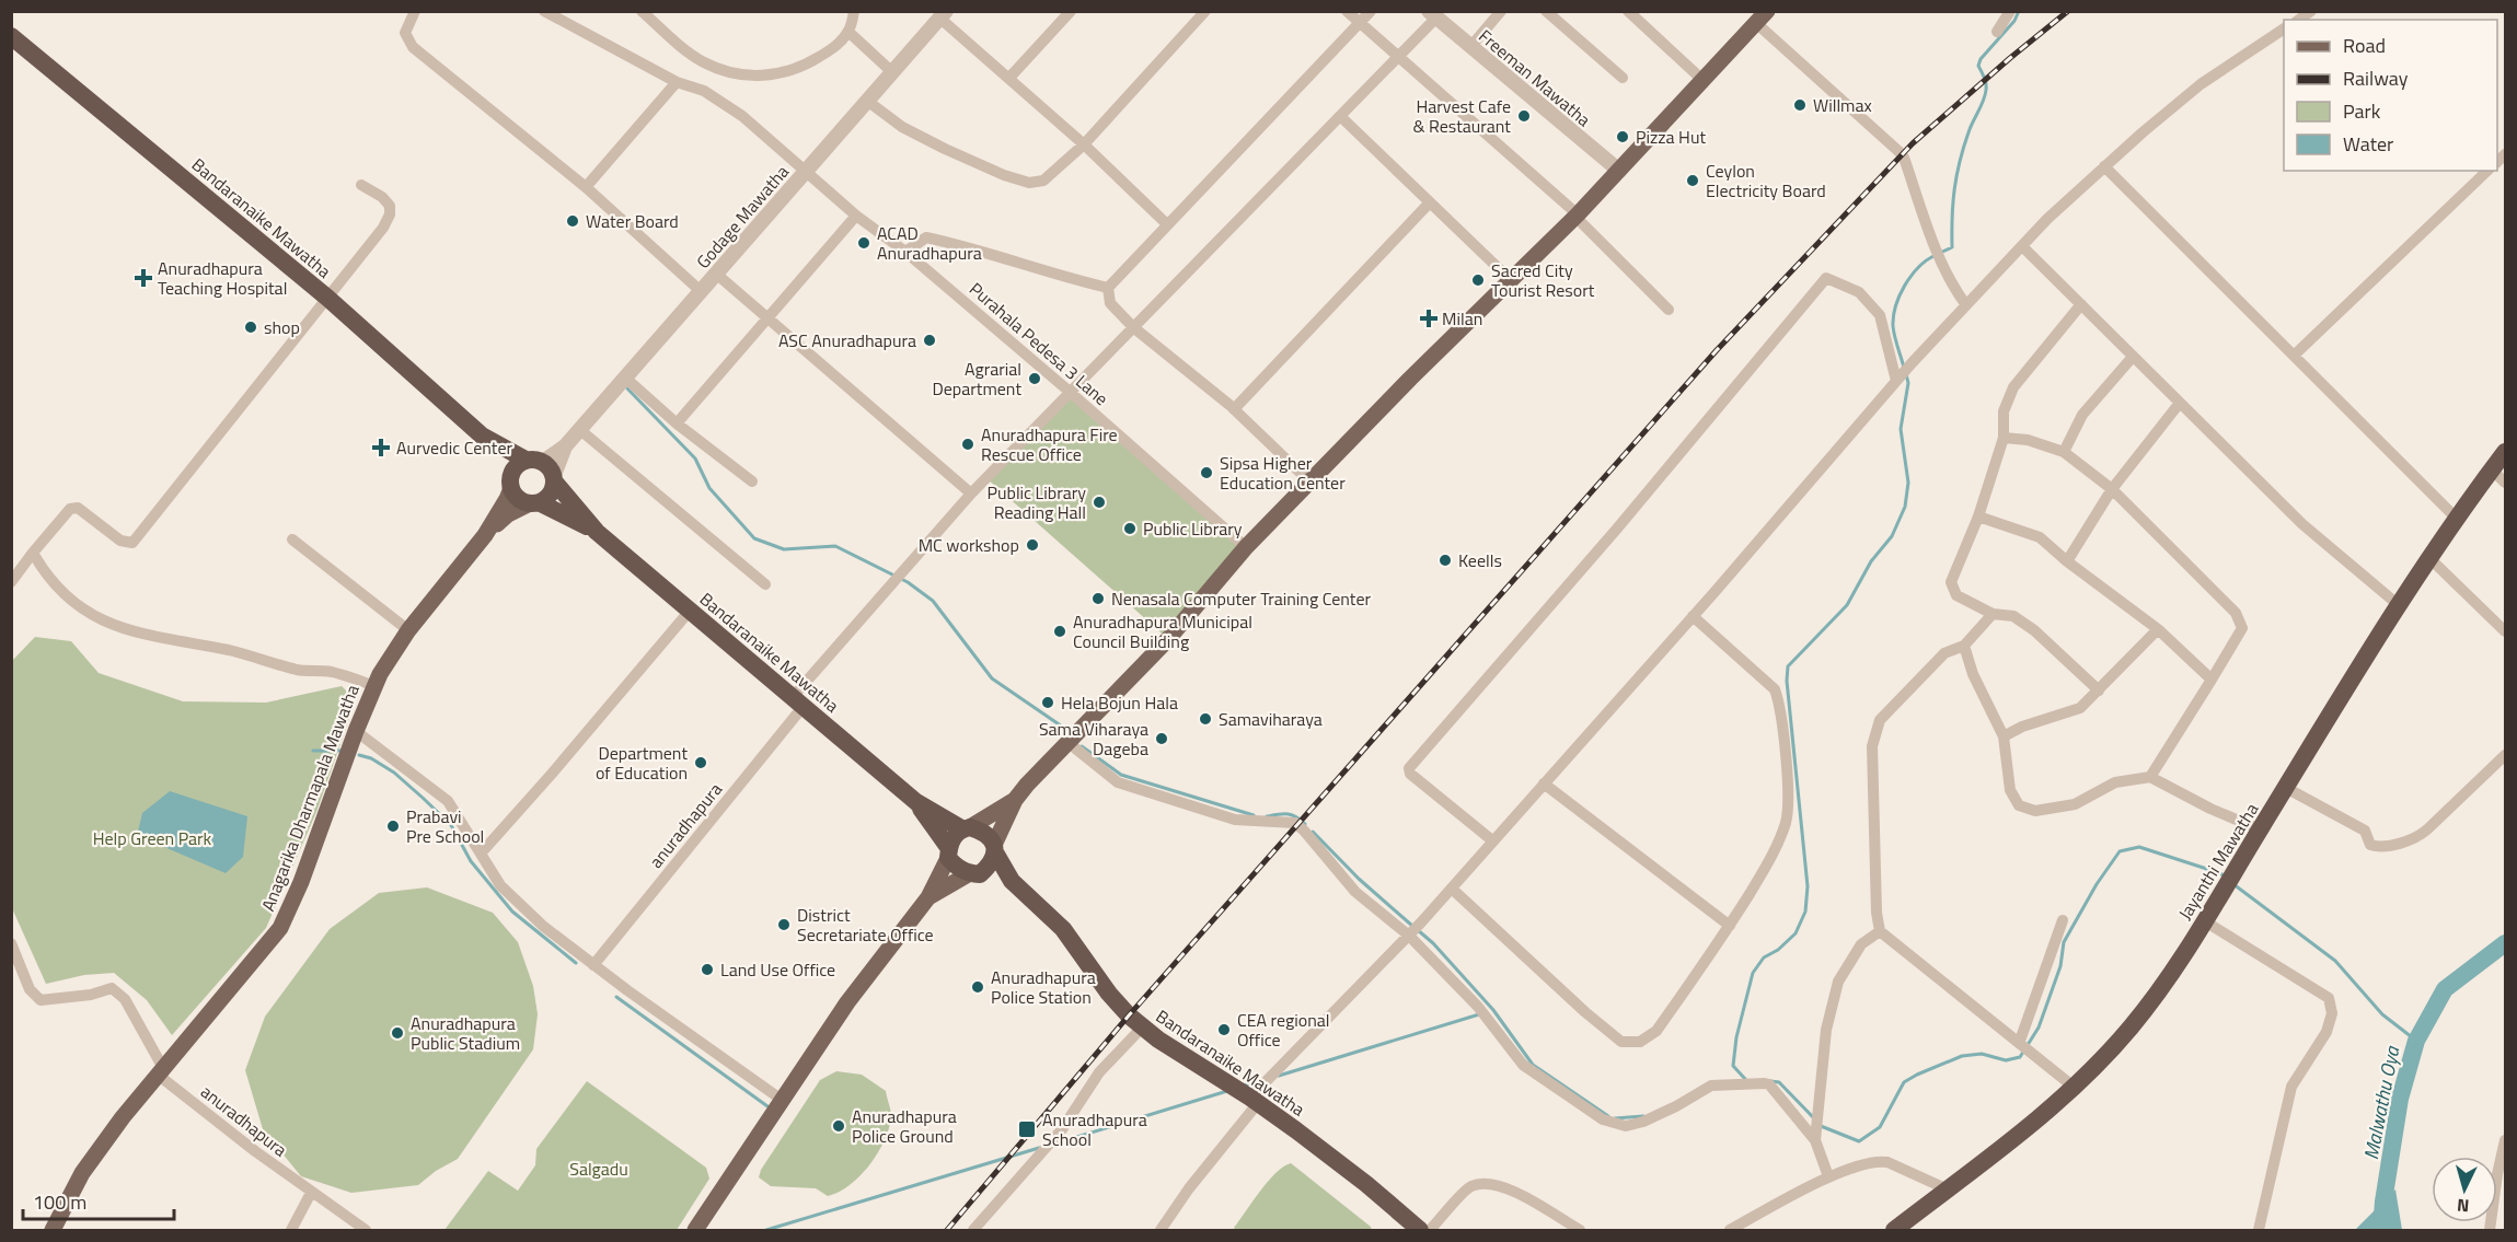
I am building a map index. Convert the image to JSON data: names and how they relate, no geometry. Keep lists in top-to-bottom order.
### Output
{
  "streets": {
    "highway": ["Bandaranaike Mawatha", "Jayanthi Mawatha"],
    "main road": ["Anagarika Dharmapala Mawatha"],
    "street": [
      "Freeman Mawatha",
      "Godage Mawatha",
      "Purahala Pedesa 3 Lane",
      "anuradhapura"
    ]
  },
  "crossings": [
    ["Freeman Mawatha", "anuradhapura"],
    ["Godage Mawatha", "Bandaranaike Mawatha"],
    ["Godage Mawatha", "Purahala Pedesa 3 Lane"],
    ["Godage Mawatha", "Anagarika Dharmapala Mawatha"],
    ["Bandaranaike Mawatha", "Anagarika Dharmapala Mawatha"],
    ["Bandaranaike Mawatha", "anuradhapura"],
    ["Purahala Pedesa 3 Lane", "anuradhapura"],
    ["Anagarika Dharmapala Mawatha", "anuradhapura"]
  ],
  "water": ["Malwathu Oya"],
  "parks": ["Help Green Park", "Salgadu"],
  "places": {
    "other": [
      "Willmax",
      "Harvest Cafe & Restaurant",
      "Pizza Hut",
      "Ceylon Electricity Board",
      "Water Board",
      "ACAD Anuradhapura",
      "Sacred City Tourist Resort",
      "shop",
      "ASC Anuradhapura",
      "Agrarial Department",
      "Anuradhapura Fire Rescue Office",
      "Sipsa Higher Education Center",
      "Public Library Reading Hall",
      "Public Library",
      "MC workshop",
      "Keells",
      "Nenasala Computer Training Center",
      "Anuradhapura Municipal Council Building",
      "Hela Bojun Hala",
      "Samaviharaya",
      "Sama Viharaya Dageba",
      "Department of Education",
      "Prabavi Pre School",
      "District Secretariate Office",
      "Land Use Office",
      "Anuradhapura Police Station",
      "CEA regional Office",
      "Anuradhapura Public Stadium",
      "Anuradhapura Police Ground"
    ],
    "health": ["Anuradhapura Teaching Hospital", "Milan", "Aurvedic Center"],
    "transit": ["Anuradhapura School"]
  },
  "legend": [
    "Road",
    "Railway",
    "Park",
    "Water"
  ],
  "scale_bar": "100 m",
  "north": "bottom"
}
